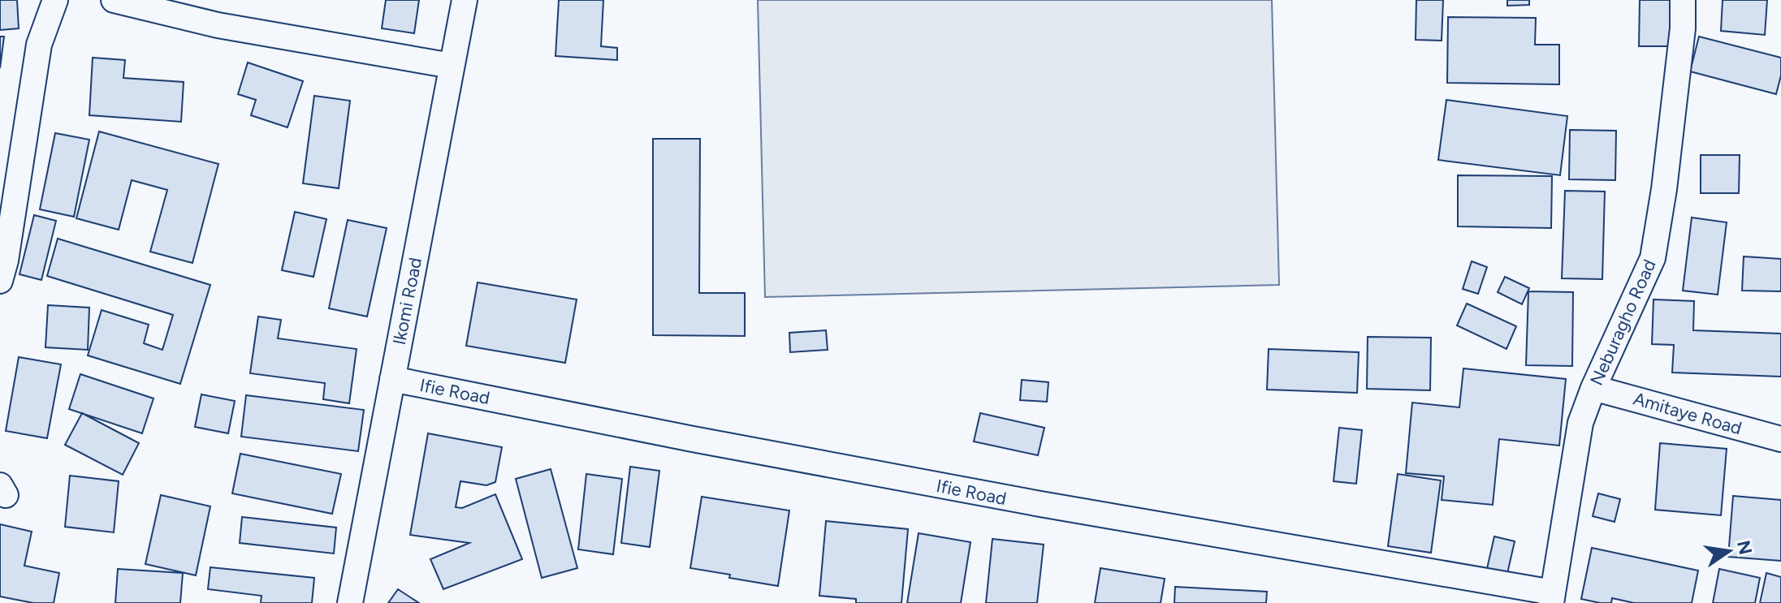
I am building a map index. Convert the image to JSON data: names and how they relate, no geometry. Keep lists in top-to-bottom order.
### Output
{
  "streets": {
    "street": [
      "Ikomi Road",
      "Neburagho Road",
      "Ifie Road",
      "Amitaye Road"
    ]
  },
  "crossings": [
    ["Ikomi Road", "Ifie Road"],
    ["Neburagho Road", "Ifie Road"],
    ["Neburagho Road", "Amitaye Road"]
  ],
  "north": "right"
}
